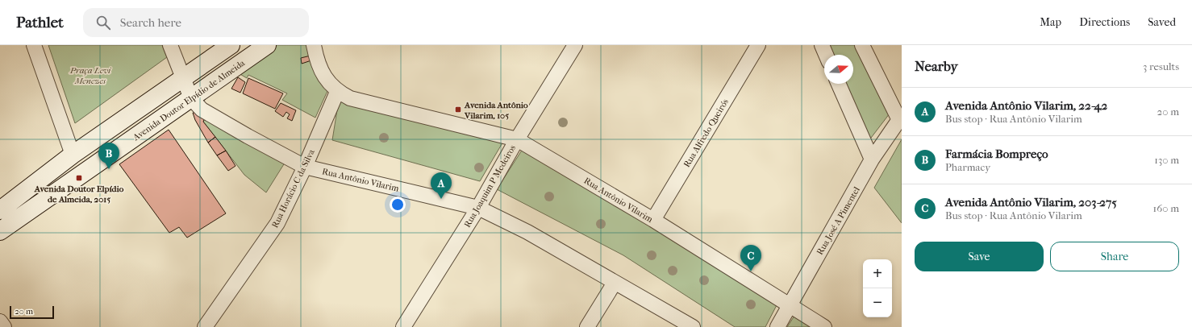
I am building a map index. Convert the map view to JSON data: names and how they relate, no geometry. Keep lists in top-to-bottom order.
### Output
{
  "streets": {
    "main road": ["Avenida Doutor Elpídio de Almeida"],
    "street": [
      "Rua Alfredo Queirós",
      "Rua Antônio Vilarim",
      "Rua Joaquim P Medeiros",
      "Rua Horácio C da Silva",
      "Rua José A Pimentel"
    ]
  },
  "crossings": [
    ["Avenida Doutor Elpídio de Almeida", "Rua Antônio Vilarim"],
    ["Rua Alfredo Queirós", "Rua Antônio Vilarim"],
    ["Rua Antônio Vilarim", "Rua Joaquim P Medeiros"],
    ["Rua Antônio Vilarim", "Rua Horácio C da Silva"],
    ["Rua Antônio Vilarim", "Rua José A Pimentel"]
  ],
  "parks": ["Praça Levi Menezes"],
  "places": {
    "transit": ["Avenida Antônio Vilarim, 105", "Avenida Doutor Elpídio de Almeida, 2015"]
  },
  "scale_bar": "20 m",
  "north": "right",
  "page": {
    "header": "Pathlet",
    "search": "Search here",
    "nav": ["Map", "Directions", "Saved"],
    "heading": ["Nearby", "3 results"],
    "list": [
      {
        "mark": "A",
        "name": "Avenida Antônio Vilarim, 22-42",
        "note": "Bus stop · Rua Antônio Vilarim",
        "value": "20 m"
      },
      {
        "mark": "B",
        "name": "Farmácia Bompreço",
        "note": "Pharmacy",
        "value": "130 m"
      },
      {
        "mark": "C",
        "name": "Avenida Antônio Vilarim, 203-275",
        "note": "Bus stop · Rua Antônio Vilarim",
        "value": "160 m"
      }
    ],
    "pins": ["B", "A", "C"],
    "buttons": ["Save", "Share"],
    "map_buttons": ["+", "−"],
    "scale": "20 m"
  }
}
